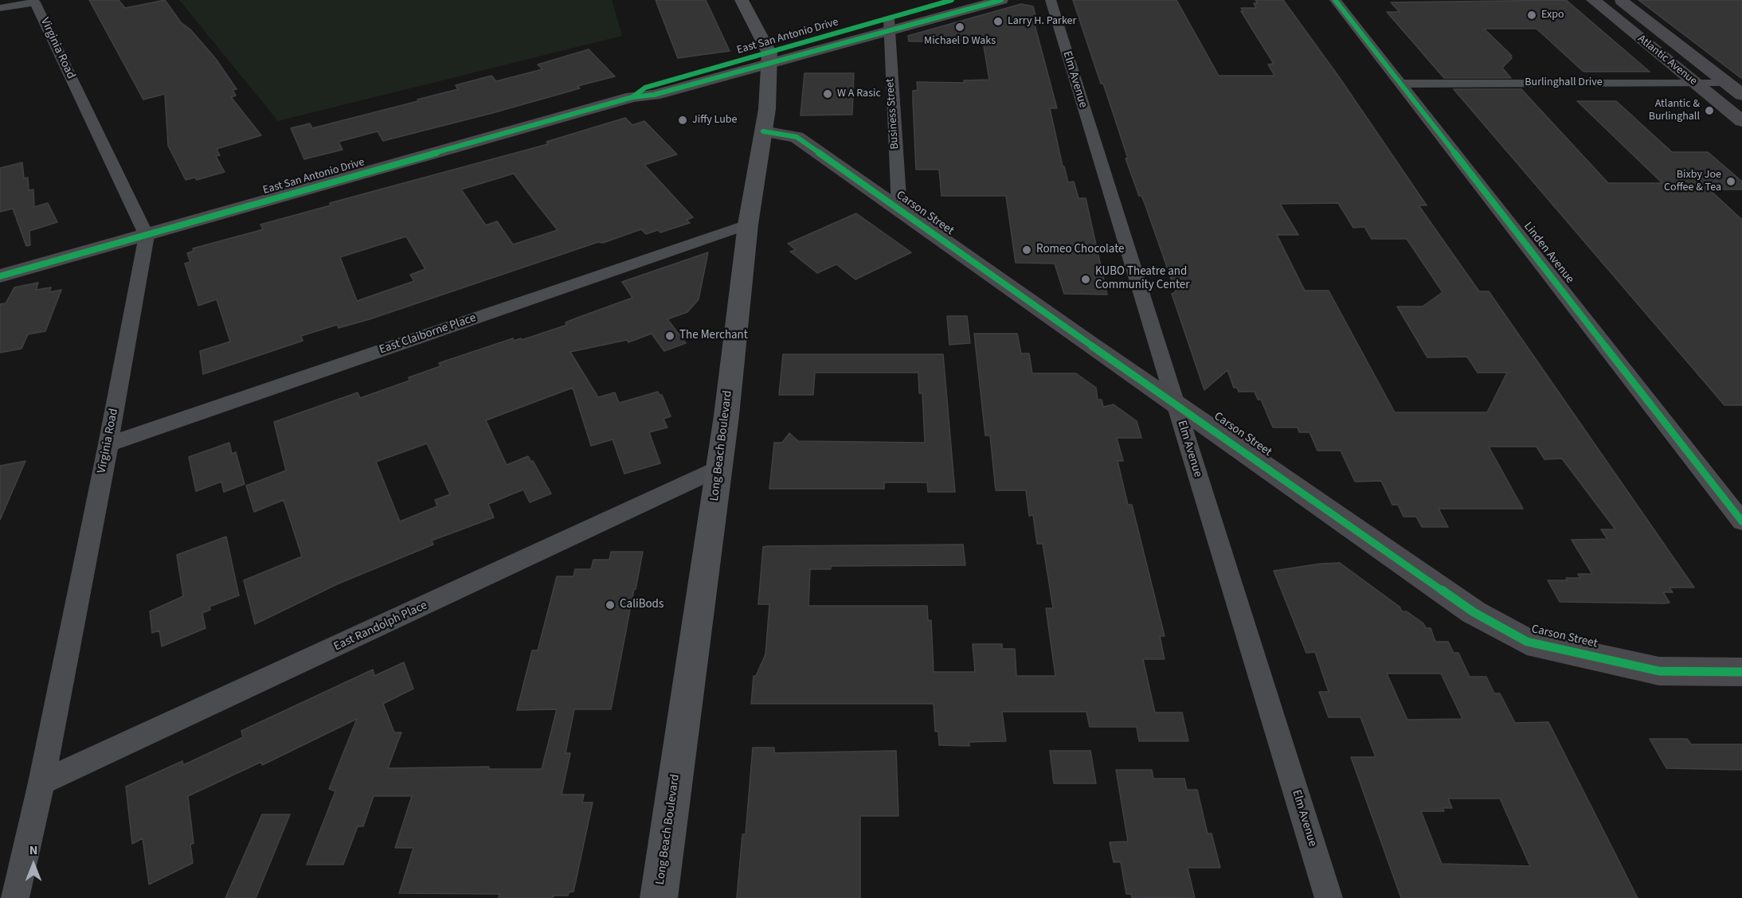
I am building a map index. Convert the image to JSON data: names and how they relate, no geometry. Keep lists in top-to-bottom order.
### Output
{
  "streets": {
    "main road": [
      "East San Antonio Drive",
      "Atlantic Avenue",
      "Carson Street",
      "Long Beach Boulevard"
    ],
    "street": [
      "Virginia Road",
      "Elm Avenue",
      "Burlinghall Drive",
      "Business Street",
      "Linden Avenue",
      "East Claiborne Place",
      "East Randolph Place"
    ]
  },
  "crossings": [
    ["East San Antonio Drive", "Virginia Road"],
    ["East San Antonio Drive", "Business Street"],
    ["East San Antonio Drive", "Long Beach Boulevard"],
    ["Virginia Road", "East Claiborne Place"],
    ["Virginia Road", "East Randolph Place"],
    ["Atlantic Avenue", "Burlinghall Drive"],
    ["Elm Avenue", "Carson Street"],
    ["Burlinghall Drive", "Linden Avenue"],
    ["Business Street", "Carson Street"],
    ["Carson Street", "Long Beach Boulevard"],
    ["East Claiborne Place", "Long Beach Boulevard"],
    ["Long Beach Boulevard", "East Randolph Place"]
  ],
  "places": [
    "Expo",
    "Larry H. Parker",
    "Michael D Waks",
    "W A Rasic",
    "Atlantic & Burlinghall",
    "Jiffy Lube",
    "Bixby Joe Coffee & Tea",
    "Romeo Chocolate",
    "KUBO Theatre and Community Center",
    "The Merchant",
    "CaliBods"
  ],
  "north": "top"
}
